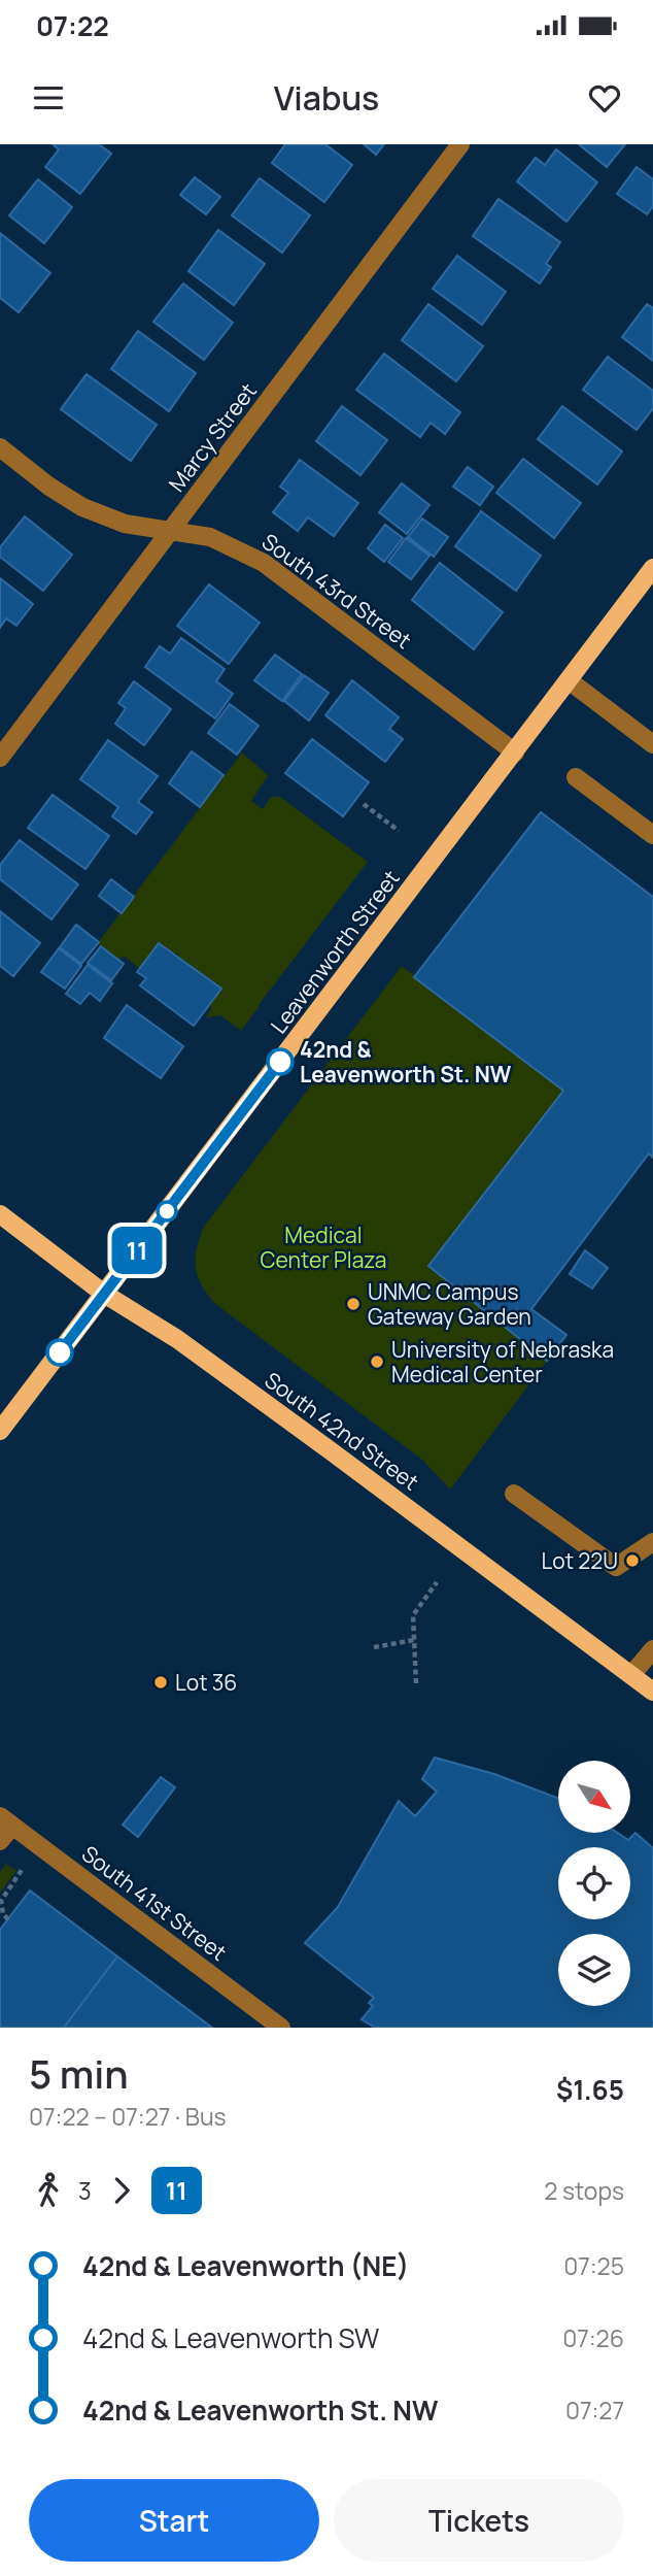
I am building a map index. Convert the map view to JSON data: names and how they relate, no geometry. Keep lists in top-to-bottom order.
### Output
{
  "streets": {
    "main road": ["Leavenworth Street", "South 42nd Street"],
    "street": ["Marcy Street", "South 43rd Street", "South 41st Street"]
  },
  "crossings": [
    ["Marcy Street", "South 43rd Street"],
    ["South 43rd Street", "Leavenworth Street"],
    ["Leavenworth Street", "South 42nd Street"]
  ],
  "parks": ["Medical Center Plaza"],
  "places": [
    "42nd & Leavenworth St. NW",
    "UNMC Campus Gateway Garden",
    "University of Nebraska Medical Center",
    "Lot 22U",
    "Lot 36"
  ],
  "lines": ["bus line 11"],
  "north": "bottom right",
  "page": {
    "status": "07:22",
    "header": "Viabus",
    "on_map": "11",
    "heading": ["5 min", "07:22 – 07:27 · Bus", "$1.65"],
    "legs": ["3", "11", "2 stops"],
    "list": [
      {
        "name": "42nd & Leavenworth (NE)",
        "value": "07:25"
      },
      {
        "name": "42nd & Leavenworth SW",
        "value": "07:26"
      },
      {
        "name": "42nd & Leavenworth St. NW",
        "value": "07:27"
      }
    ],
    "buttons": ["Start", "Tickets"]
  }
}
